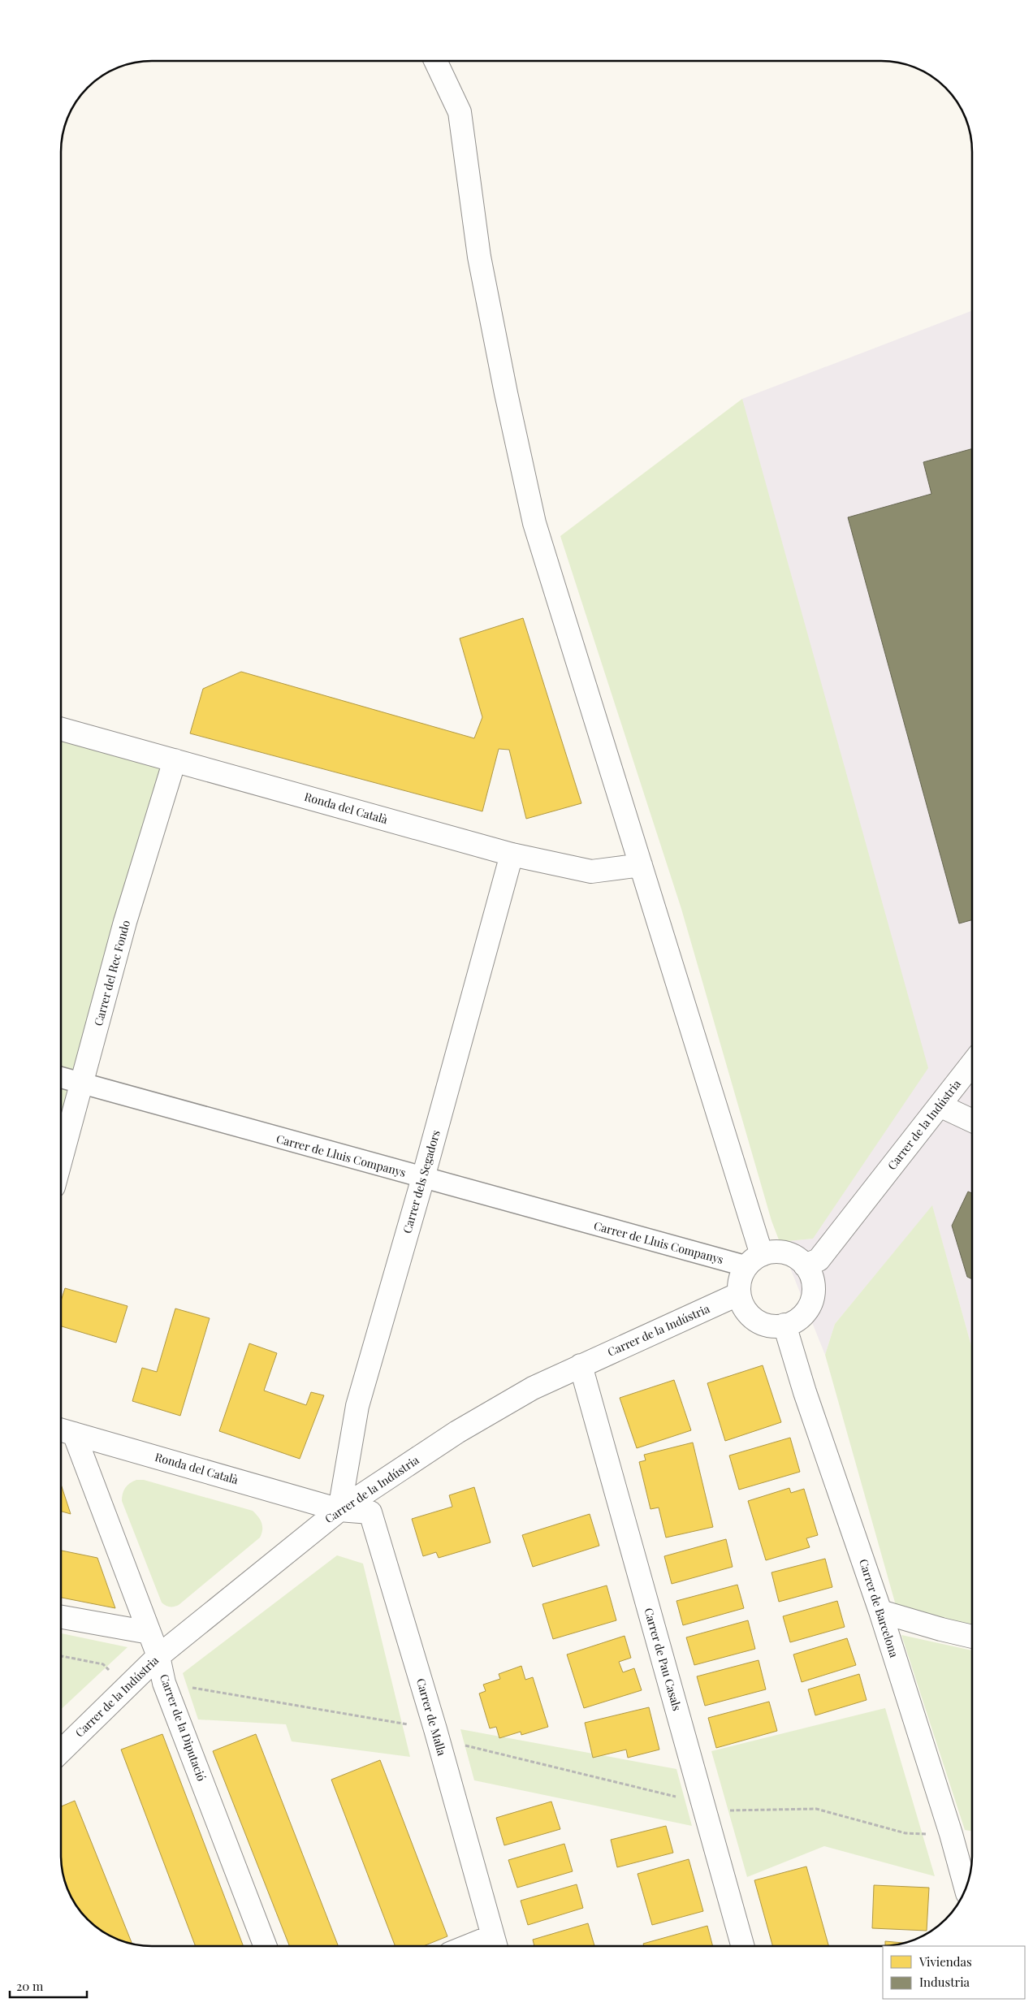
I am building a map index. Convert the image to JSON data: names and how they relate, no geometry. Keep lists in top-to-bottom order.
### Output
{
  "streets": {
    "street": [
      "Ronda del Català",
      "Carrer del Rec Fondo",
      "Carrer de la Indústria",
      "Carrer de Lluis Companys",
      "Carrer dels Segadors",
      "Carrer de Barcelona",
      "Carrer de Pau Casals",
      "Carrer de Malla",
      "Carrer de la Diputació"
    ]
  },
  "crossings": [
    ["Ronda del Català", "Carrer del Rec Fondo"],
    ["Ronda del Català", "Carrer de la Indústria"],
    ["Ronda del Català", "Carrer dels Segadors"],
    ["Ronda del Català", "Carrer de Malla"],
    ["Ronda del Català", "Carrer de la Diputació"],
    ["Carrer del Rec Fondo", "Carrer de Lluis Companys"],
    ["Carrer de la Indústria", "Carrer de Lluis Companys"],
    ["Carrer de la Indústria", "Carrer dels Segadors"],
    ["Carrer de la Indústria", "Carrer de Barcelona"],
    ["Carrer de la Indústria", "Carrer de Pau Casals"],
    ["Carrer de la Indústria", "Carrer de Malla"],
    ["Carrer de la Indústria", "Carrer de la Diputació"],
    ["Carrer de Lluis Companys", "Carrer dels Segadors"],
    ["Carrer de Lluis Companys", "Carrer de Barcelona"],
    ["Carrer dels Segadors", "Carrer de Malla"]
  ],
  "legend": ["Viviendas", "Industria"],
  "scale_bar": "20 m"
}
